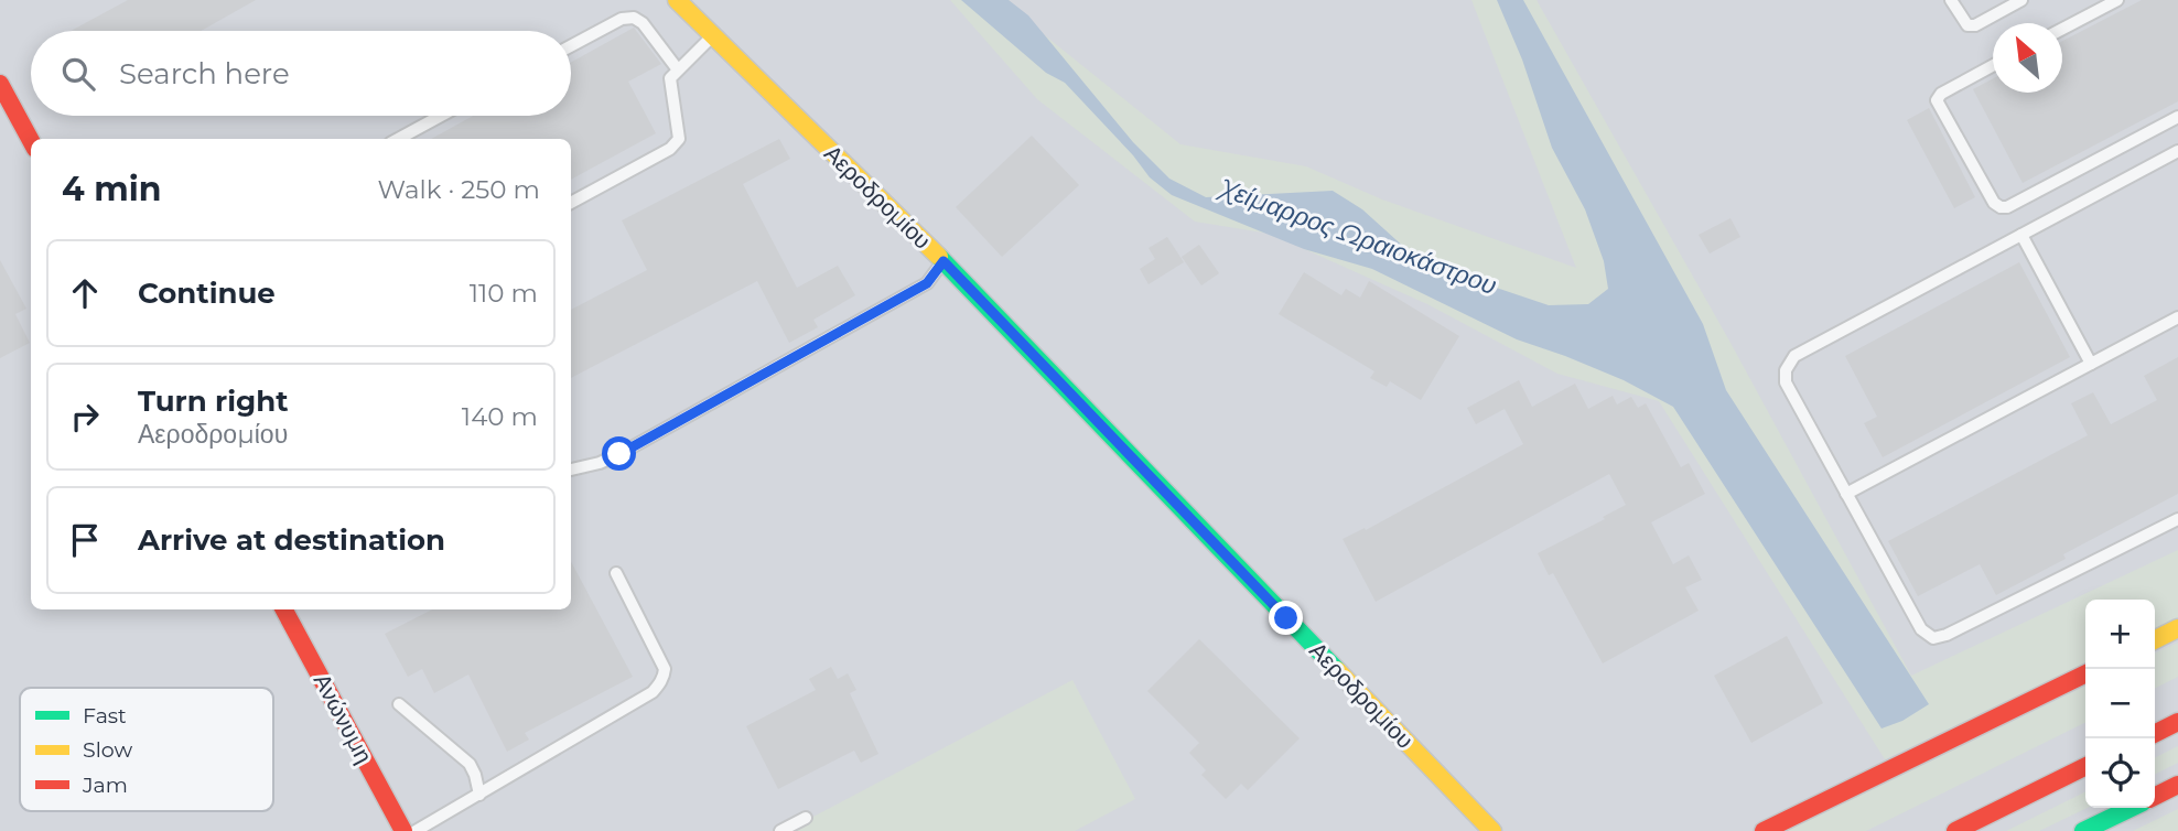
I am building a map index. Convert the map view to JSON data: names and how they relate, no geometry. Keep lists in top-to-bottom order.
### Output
{
  "streets": {
    "main road": ["Αεροδρομίου", "Ανώνυμη"]
  },
  "water": ["Χείμαρρος Ωραιοκάστρου"],
  "legend": ["Fast", "Slow", "Jam"],
  "north": "top left",
  "page": {
    "search": "Search here",
    "heading": ["4 min", "Walk · 250 m"],
    "list": [
      ["Continue", "110 m"],
      ["Turn right", "Αεροδρομίου", "140 m"],
      "Arrive at destination"
    ],
    "map_buttons": ["+", "−"]
  }
}
